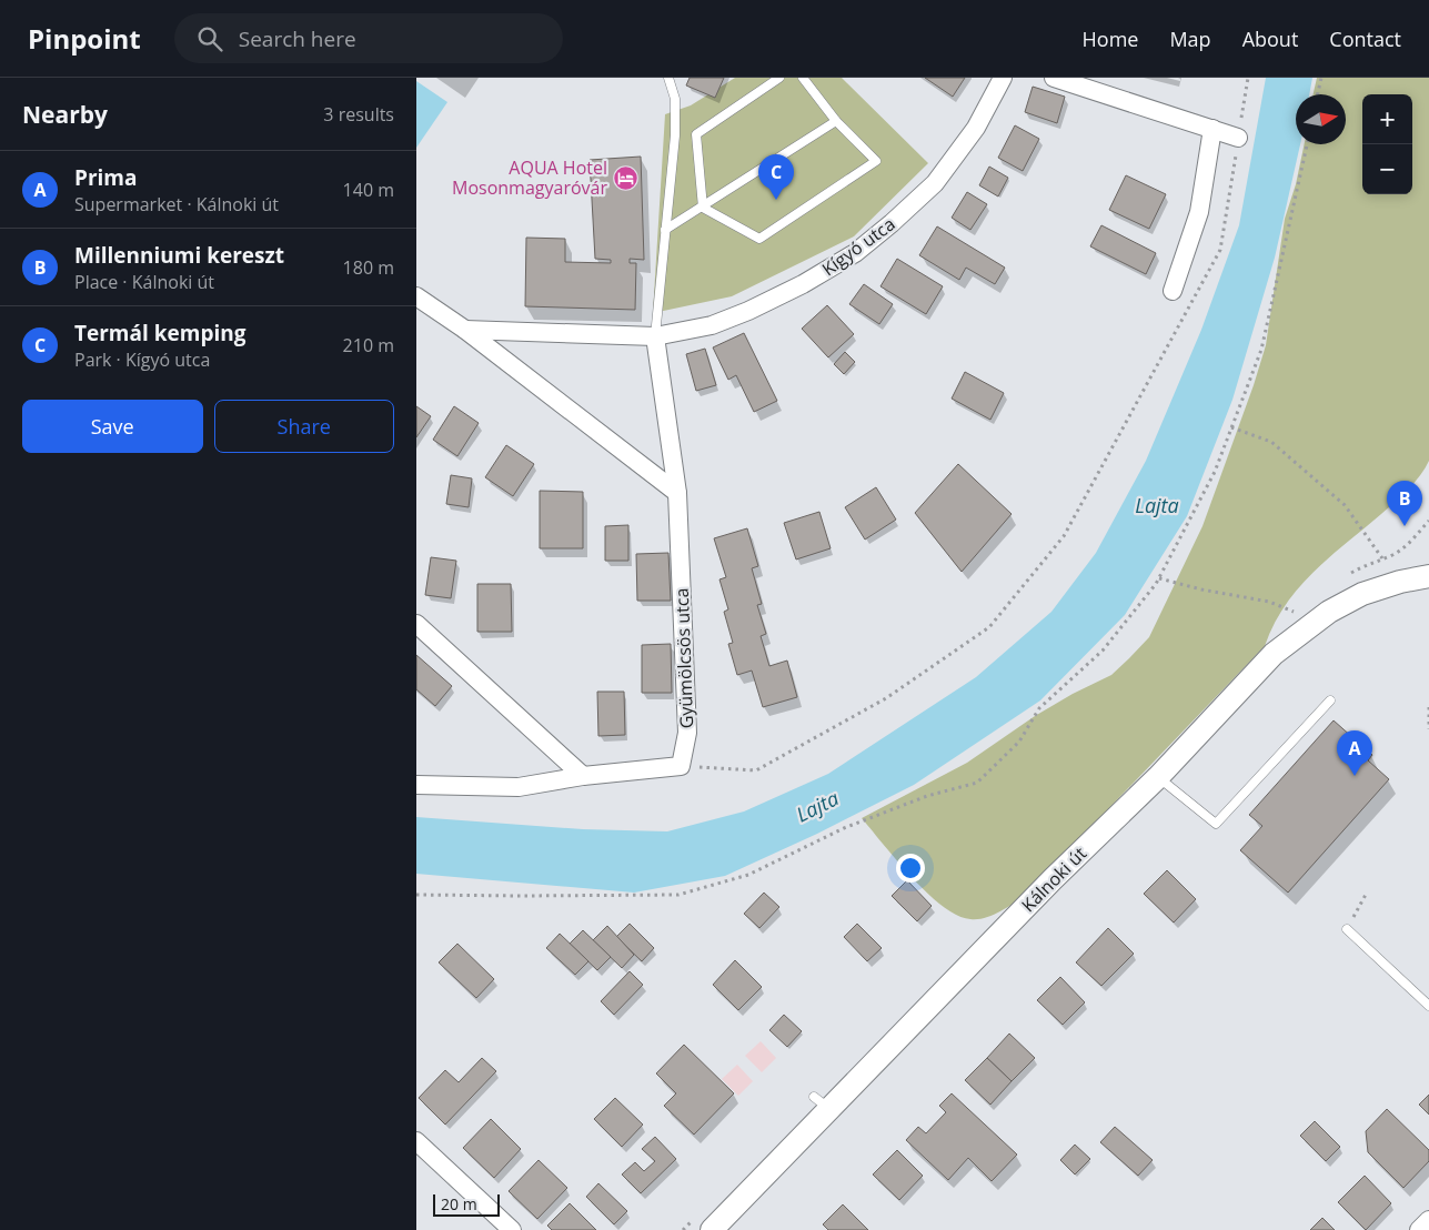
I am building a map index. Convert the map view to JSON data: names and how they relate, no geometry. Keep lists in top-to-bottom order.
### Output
{
  "streets": {
    "street": ["Kígyó utca", "Gyümölcsös utca", "Kálnoki út"]
  },
  "water": ["Lajta"],
  "places": {
    "hotel": ["AQUA Hotel Mosonmagyaróvár"]
  },
  "scale_bar": "20 m",
  "north": "right",
  "page": {
    "header": "Pinpoint",
    "search": "Search here",
    "nav": [
      "Home",
      "Map",
      "About",
      "Contact"
    ],
    "heading": ["Nearby", "3 results"],
    "map_buttons": ["+", "−"],
    "list": [
      {
        "mark": "A",
        "name": "Prima",
        "note": "Supermarket · Kálnoki út",
        "value": "140 m"
      },
      {
        "mark": "B",
        "name": "Millenniumi kereszt",
        "note": "Place · Kálnoki út",
        "value": "180 m"
      },
      {
        "mark": "C",
        "name": "Termál kemping",
        "note": "Park · Kígyó utca",
        "value": "210 m"
      }
    ],
    "pins": ["C", "B", "A"],
    "buttons": ["Save", "Share"],
    "scale": "20 m"
  }
}
